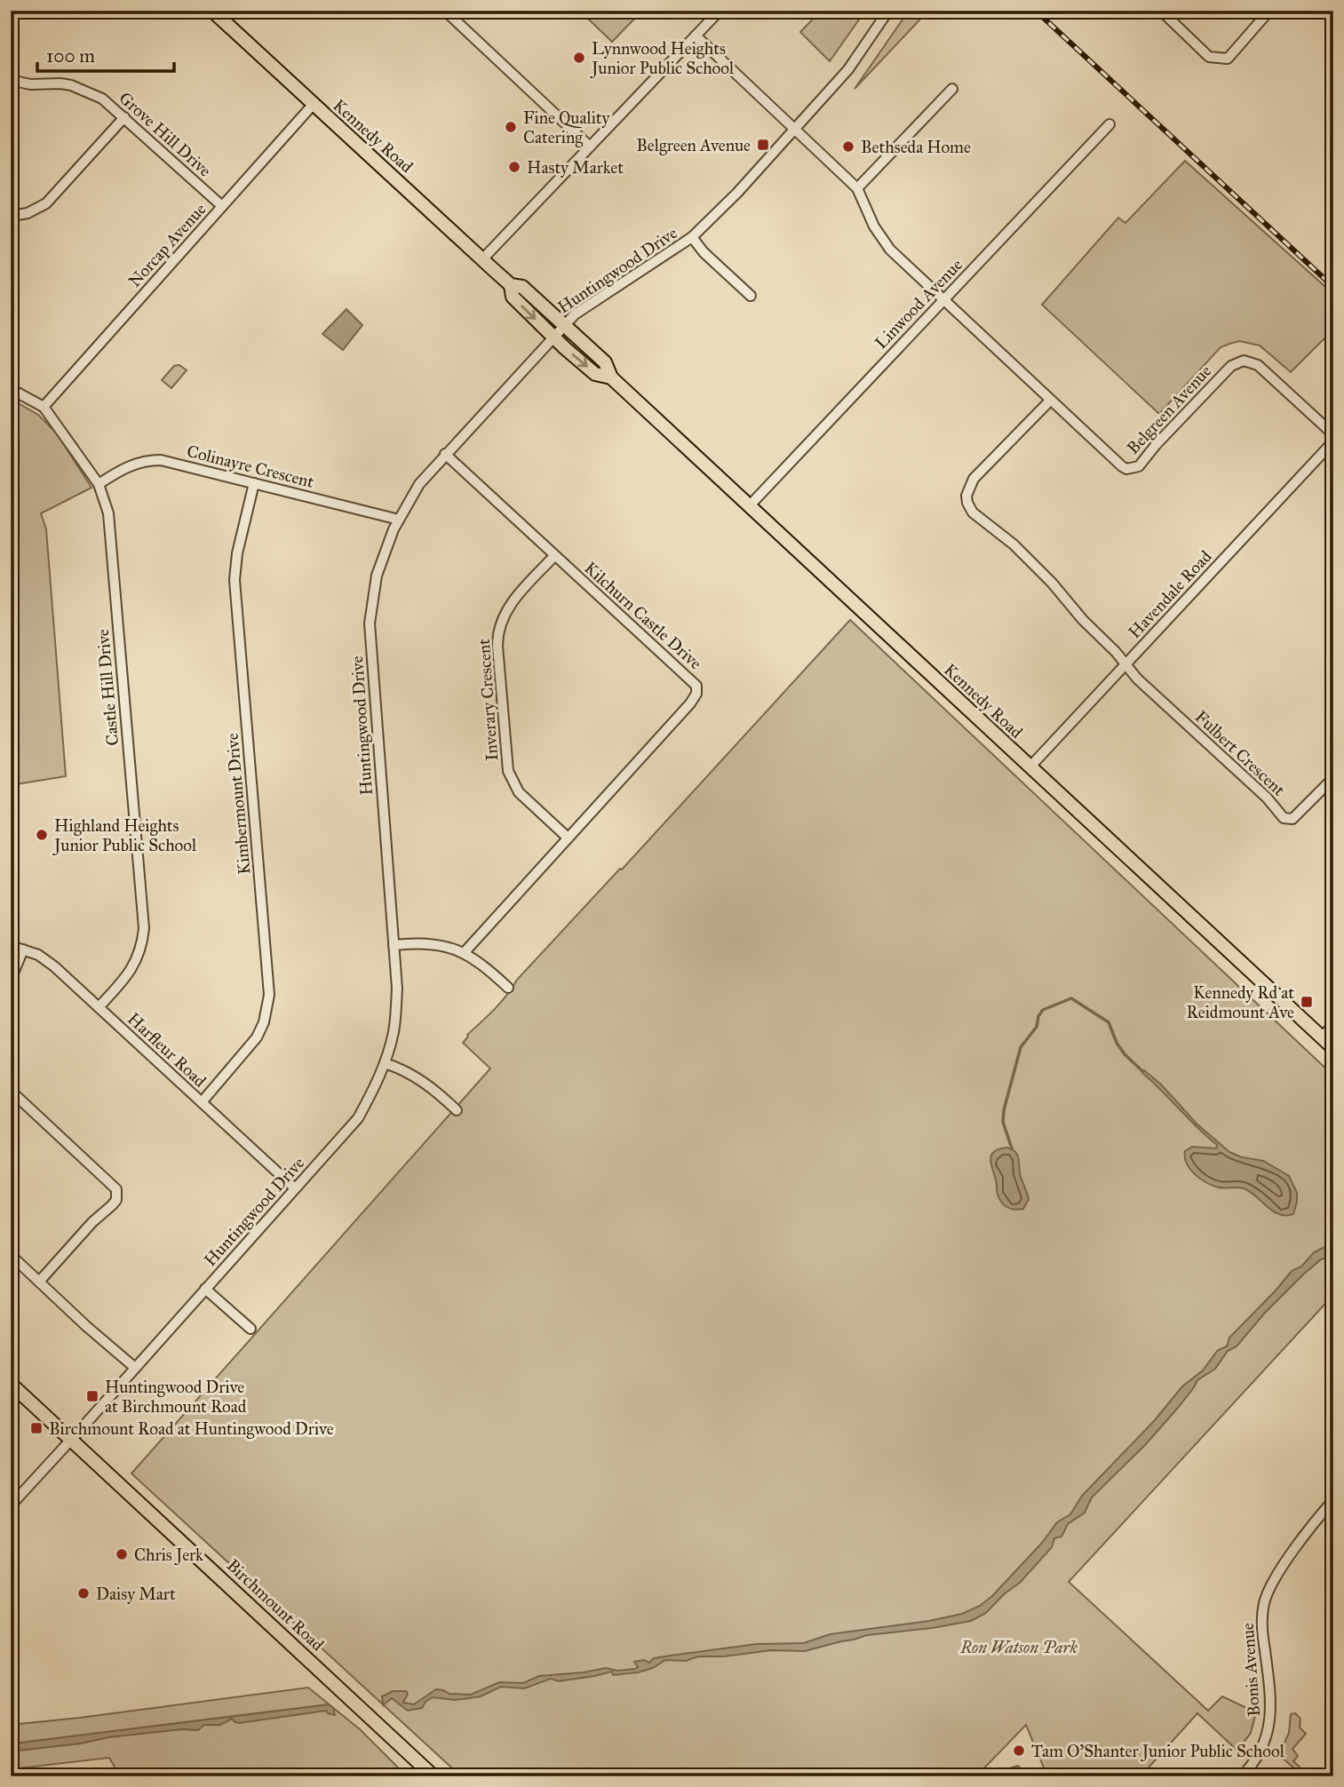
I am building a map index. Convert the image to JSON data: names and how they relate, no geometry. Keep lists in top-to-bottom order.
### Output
{
  "streets": {
    "main road": ["Kennedy Road", "Birchmount Road"],
    "street": [
      "Grove Hill Drive",
      "Norcap Avenue",
      "Huntingwood Drive",
      "Linwood Avenue",
      "Belgreen Avenue",
      "Colinayre Crescent",
      "Havendale Road",
      "Kilchurn Castle Drive",
      "Castle Hill Drive",
      "Inverary Crescent",
      "Fulbert Crescent",
      "Kimbermount Drive",
      "Harfleur Road",
      "Bonis Avenue"
    ]
  },
  "crossings": [
    ["Grove Hill Drive", "Norcap Avenue"],
    ["Kennedy Road", "Norcap Avenue"],
    ["Kennedy Road", "Huntingwood Drive"],
    ["Kennedy Road", "Linwood Avenue"],
    ["Kennedy Road", "Havendale Road"],
    ["Norcap Avenue", "Castle Hill Drive"],
    ["Huntingwood Drive", "Belgreen Avenue"],
    ["Huntingwood Drive", "Colinayre Crescent"],
    ["Huntingwood Drive", "Kilchurn Castle Drive"],
    ["Huntingwood Drive", "Harfleur Road"],
    ["Huntingwood Drive", "Birchmount Road"],
    ["Linwood Avenue", "Belgreen Avenue"],
    ["Colinayre Crescent", "Castle Hill Drive"],
    ["Colinayre Crescent", "Kimbermount Drive"],
    ["Havendale Road", "Fulbert Crescent"],
    ["Kilchurn Castle Drive", "Inverary Crescent"],
    ["Castle Hill Drive", "Harfleur Road"],
    ["Kimbermount Drive", "Harfleur Road"]
  ],
  "parks": ["Ron Watson Park"],
  "places": {
    "other": [
      "Lynnwood Heights Junior Public School",
      "Fine Quality Catering",
      "Bethseda Home",
      "Hasty Market",
      "Highland Heights Junior Public School",
      "Chris Jerk",
      "Daisy Mart",
      "Tam O'Shanter Junior Public School"
    ],
    "transit": [
      "Belgreen Avenue",
      "Kennedy Rd at Reidmount Ave",
      "Huntingwood Drive at Birchmount Road",
      "Birchmount Road at Huntingwood Drive"
    ]
  },
  "scale_bar": "100 m"
}
